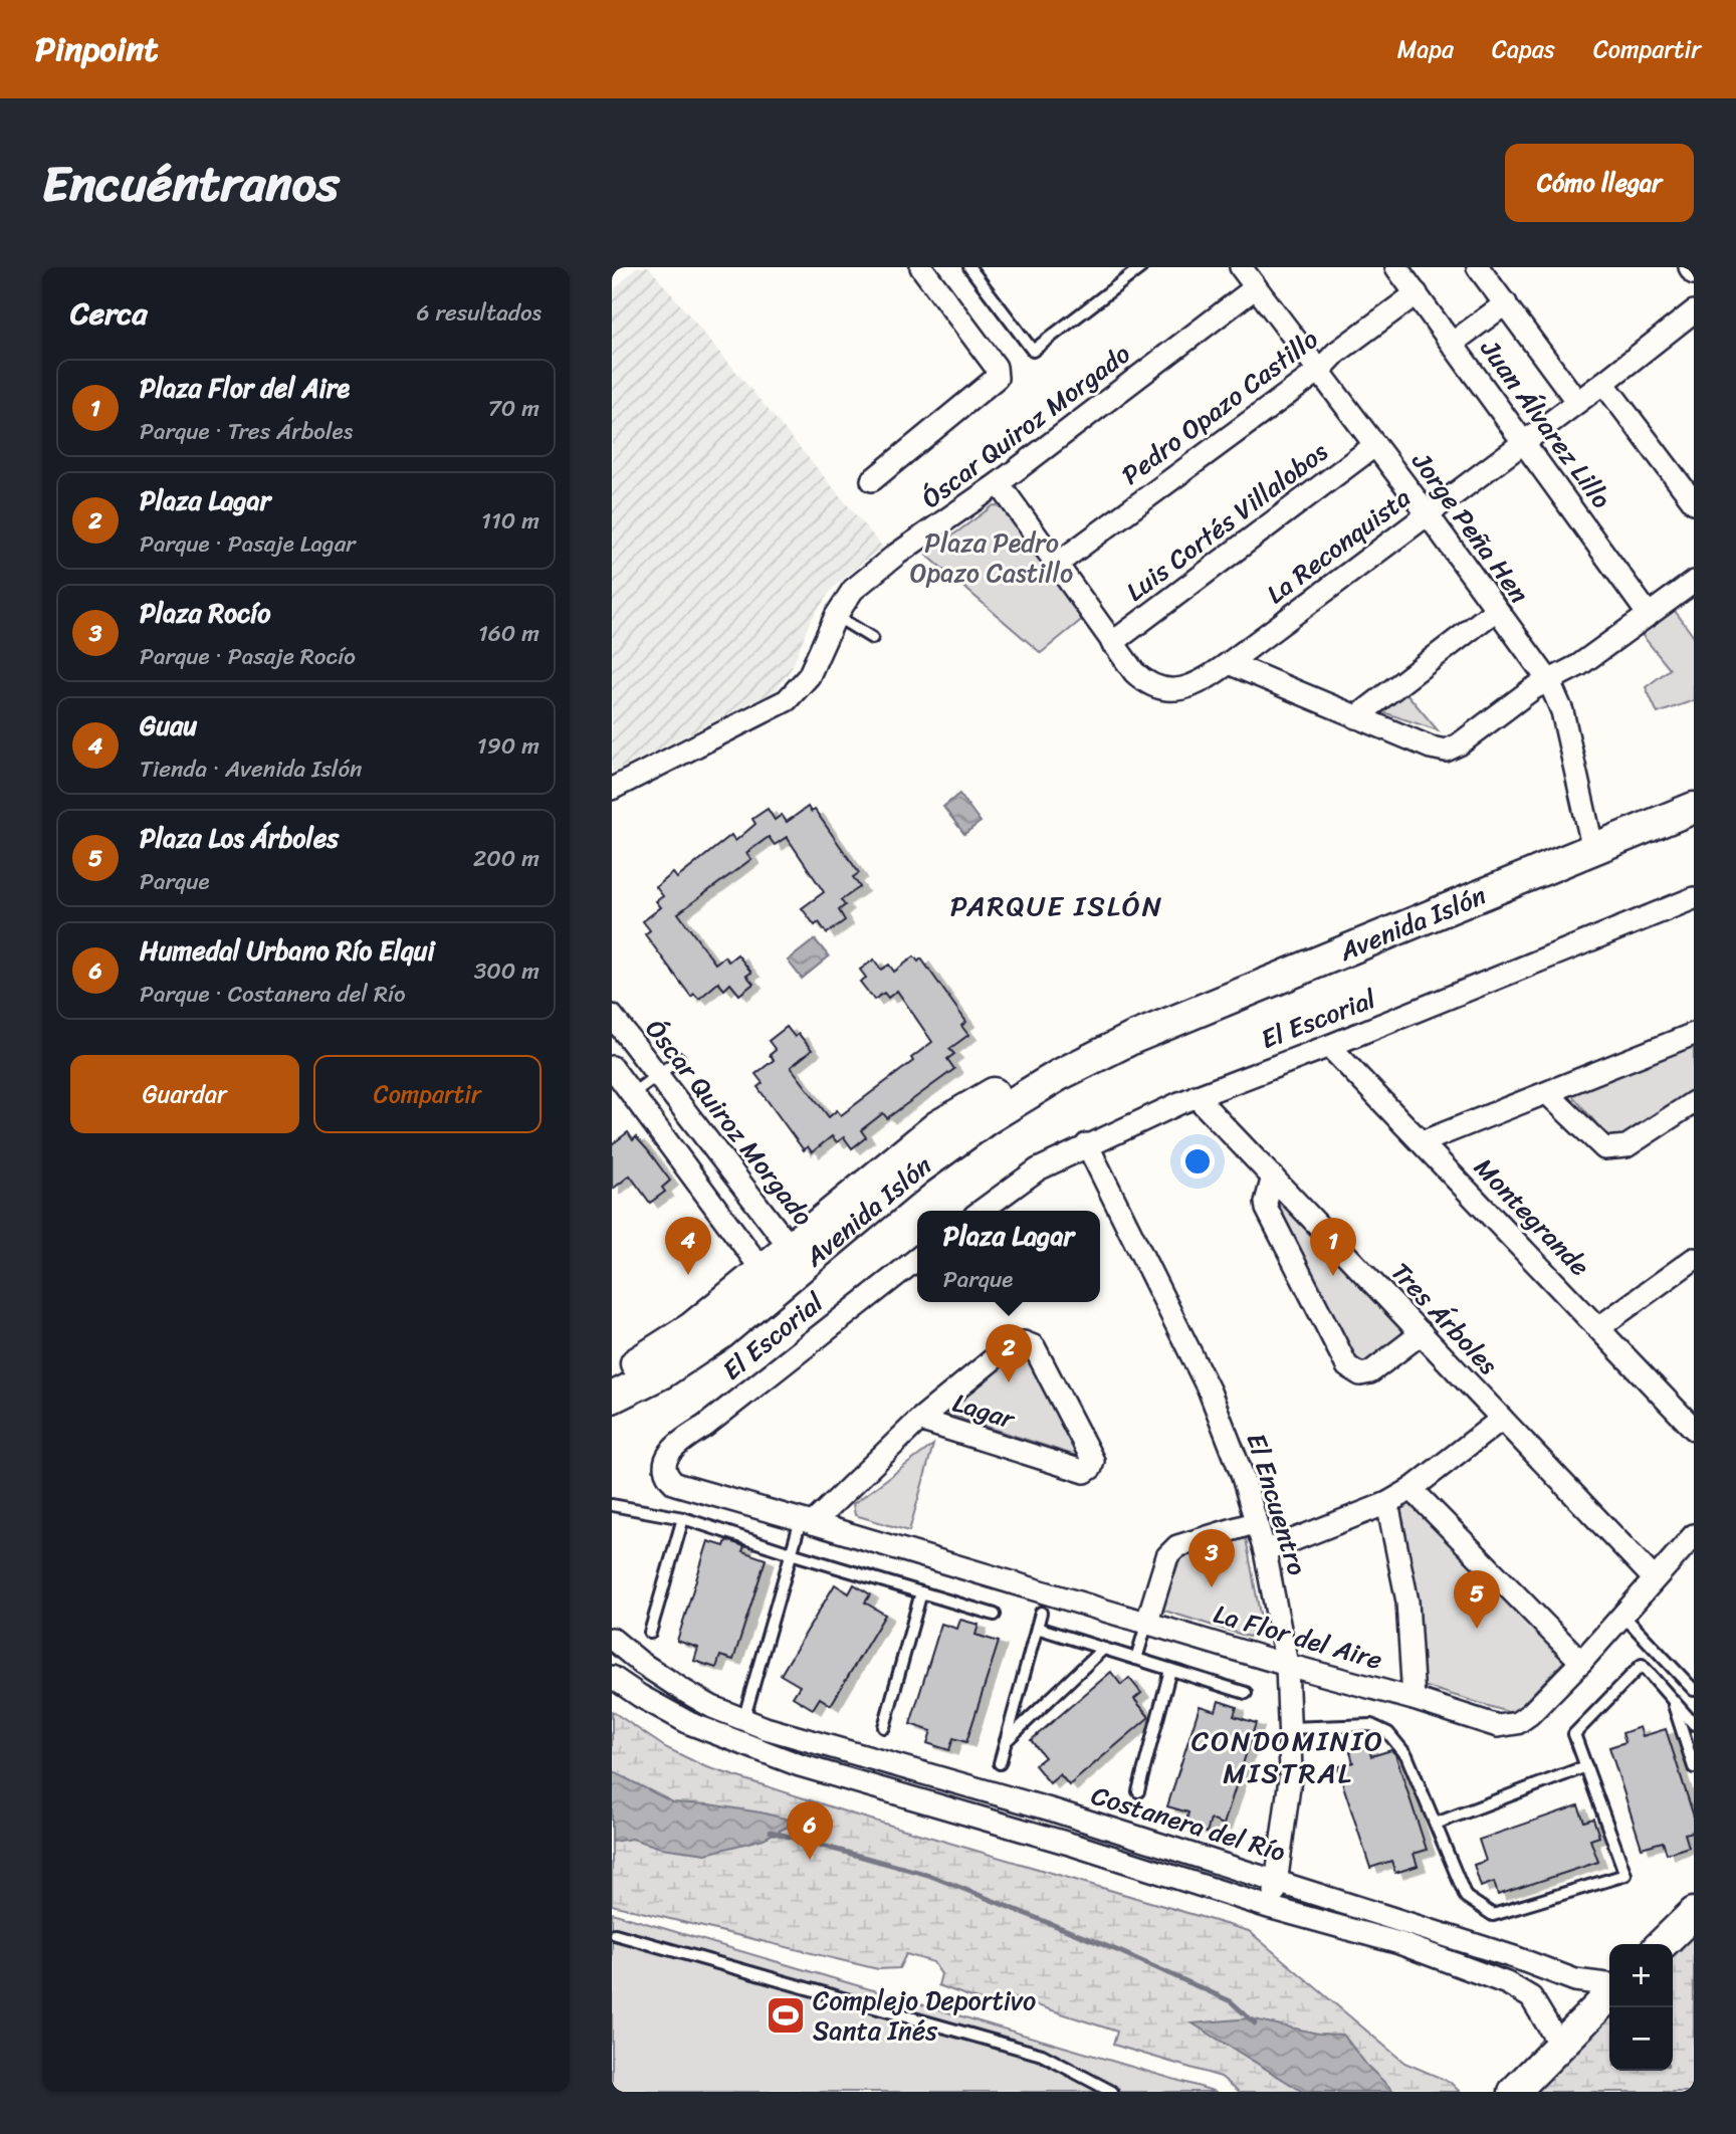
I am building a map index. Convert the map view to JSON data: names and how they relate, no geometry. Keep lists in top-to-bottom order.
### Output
{
  "streets": {
    "main road": ["Avenida Islón"],
    "street": [
      "Pedro Opazo Castillo",
      "Juan Álvarez Lillo",
      "Óscar Quiroz Morgado",
      "Luis Cortés Villalobos",
      "Jorge Peña Hen",
      "La Reconquista",
      "El Escorial",
      "Montegrande",
      "Tres Árboles",
      "Lagar",
      "El Encuentro",
      "La Flor del Aire",
      "Costanera del Río"
    ]
  },
  "crossings": [
    ["Pedro Opazo Castillo", "Juan Álvarez Lillo"],
    ["Pedro Opazo Castillo", "Jorge Peña Hen"],
    ["Juan Álvarez Lillo", "La Reconquista"],
    ["Óscar Quiroz Morgado", "Jorge Peña Hen"],
    ["Óscar Quiroz Morgado", "Avenida Islón"],
    ["Luis Cortés Villalobos", "Jorge Peña Hen"],
    ["Luis Cortés Villalobos", "La Reconquista"],
    ["Jorge Peña Hen", "La Reconquista"],
    ["Jorge Peña Hen", "Avenida Islón"],
    ["El Escorial", "Montegrande"],
    ["El Escorial", "Tres Árboles"],
    ["El Escorial", "El Encuentro"],
    ["El Escorial", "La Flor del Aire"],
    ["Tres Árboles", "La Flor del Aire"],
    ["Lagar", "La Flor del Aire"],
    ["El Encuentro", "La Flor del Aire"],
    ["El Encuentro", "Costanera del Río"]
  ],
  "districts": ["PARQUE ISLÓN", "CONDOMINIO MISTRAL"],
  "parks": ["Plaza Pedro Opazo Castillo"],
  "places": {
    "sports": ["Complejo Deportivo Santa Inés"]
  },
  "page": {
    "header": "Pinpoint",
    "nav": ["Mapa", "Capas", "Compartir"],
    "title": "Encuéntranos",
    "buttons": [
      "Cómo llegar",
      ["Guardar", "Compartir"]
    ],
    "heading": ["Cerca", "6 resultados"],
    "list": [
      {
        "mark": "1",
        "name": "Plaza Flor del Aire",
        "note": "Parque · Tres Árboles",
        "value": "70 m"
      },
      {
        "mark": "2",
        "name": "Plaza Lagar",
        "note": "Parque · Pasaje Lagar",
        "value": "110 m"
      },
      {
        "mark": "3",
        "name": "Plaza Rocío",
        "note": "Parque · Pasaje Rocío",
        "value": "160 m"
      },
      {
        "mark": "4",
        "name": "Guau",
        "note": "Tienda · Avenida Islón",
        "value": "190 m"
      },
      {
        "mark": "5",
        "name": "Plaza Los Árboles",
        "note": "Parque",
        "value": "200 m"
      },
      {
        "mark": "6",
        "name": "Humedal Urbano Río Elqui",
        "note": "Parque · Costanera del Río",
        "value": "300 m"
      }
    ],
    "popup": ["Plaza Lagar", "Parque"],
    "pins": [
      "4",
      "1",
      "2",
      "3",
      "5",
      "6"
    ],
    "map_buttons": ["+", "−"]
  }
}
